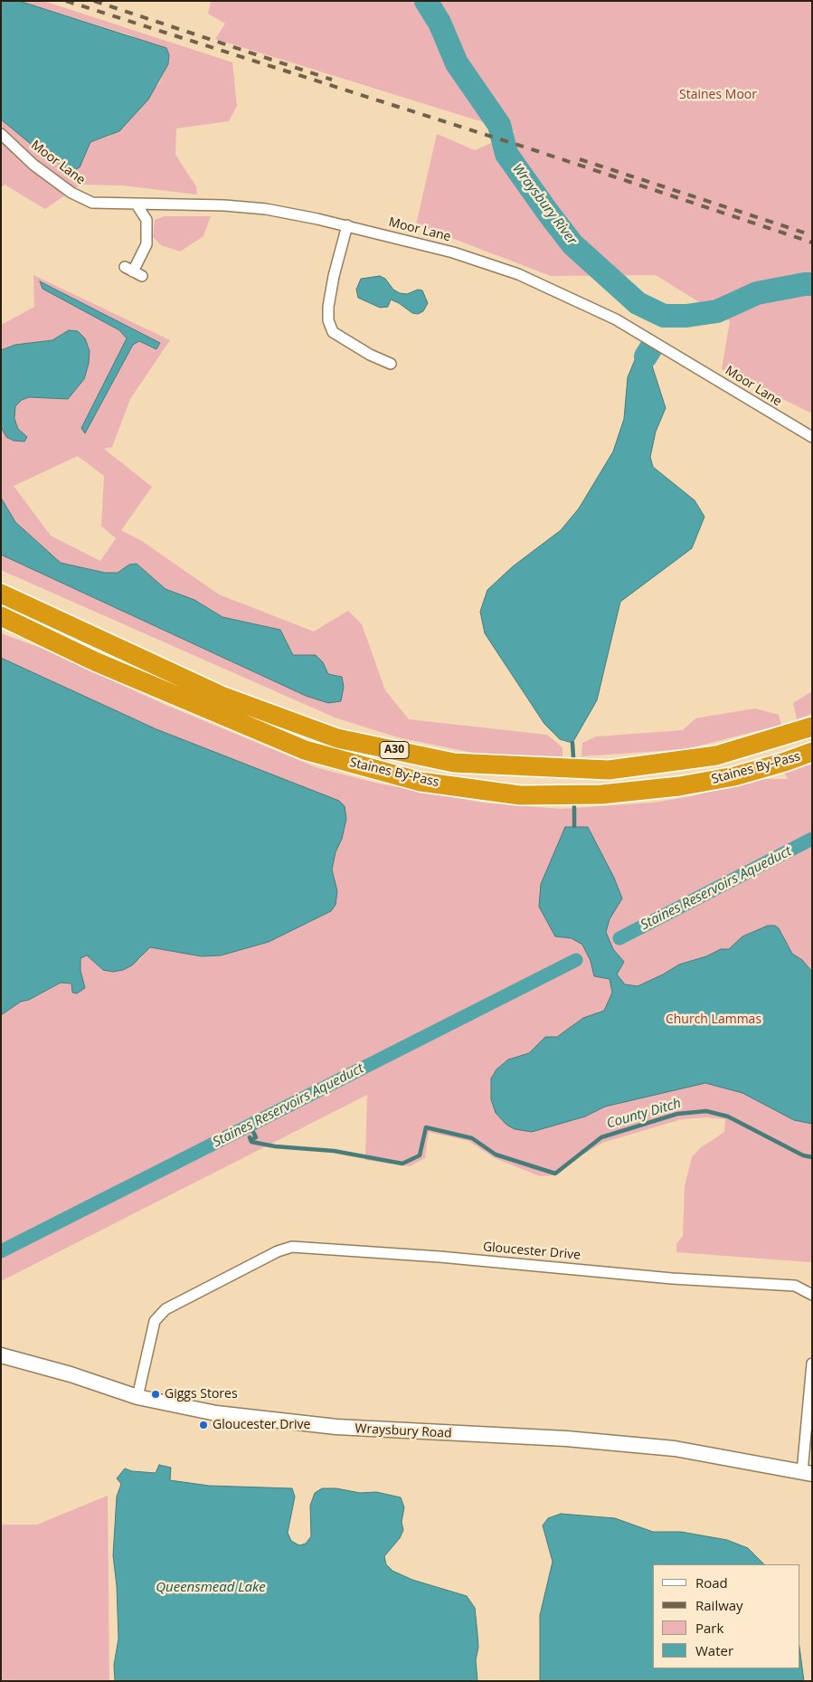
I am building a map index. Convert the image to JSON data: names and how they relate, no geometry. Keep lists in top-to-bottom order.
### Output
{
  "streets": {
    "highway": ["A30", "Staines By-Pass"],
    "main road": ["Wraysbury Road"],
    "street": ["Moor Lane", "Gloucester Drive"]
  },
  "crossings": [
    ["Gloucester Drive", "Wraysbury Road"]
  ],
  "water": [
    "Wraysbury River",
    "Staines Reservoirs Aqueduct",
    "County Ditch",
    "Queensmead Lake"
  ],
  "parks": ["Staines Moor", "Church Lammas"],
  "places": ["Giggs Stores", "Gloucester Drive"],
  "legend": [
    "Road",
    "Railway",
    "Park",
    "Water"
  ]
}
